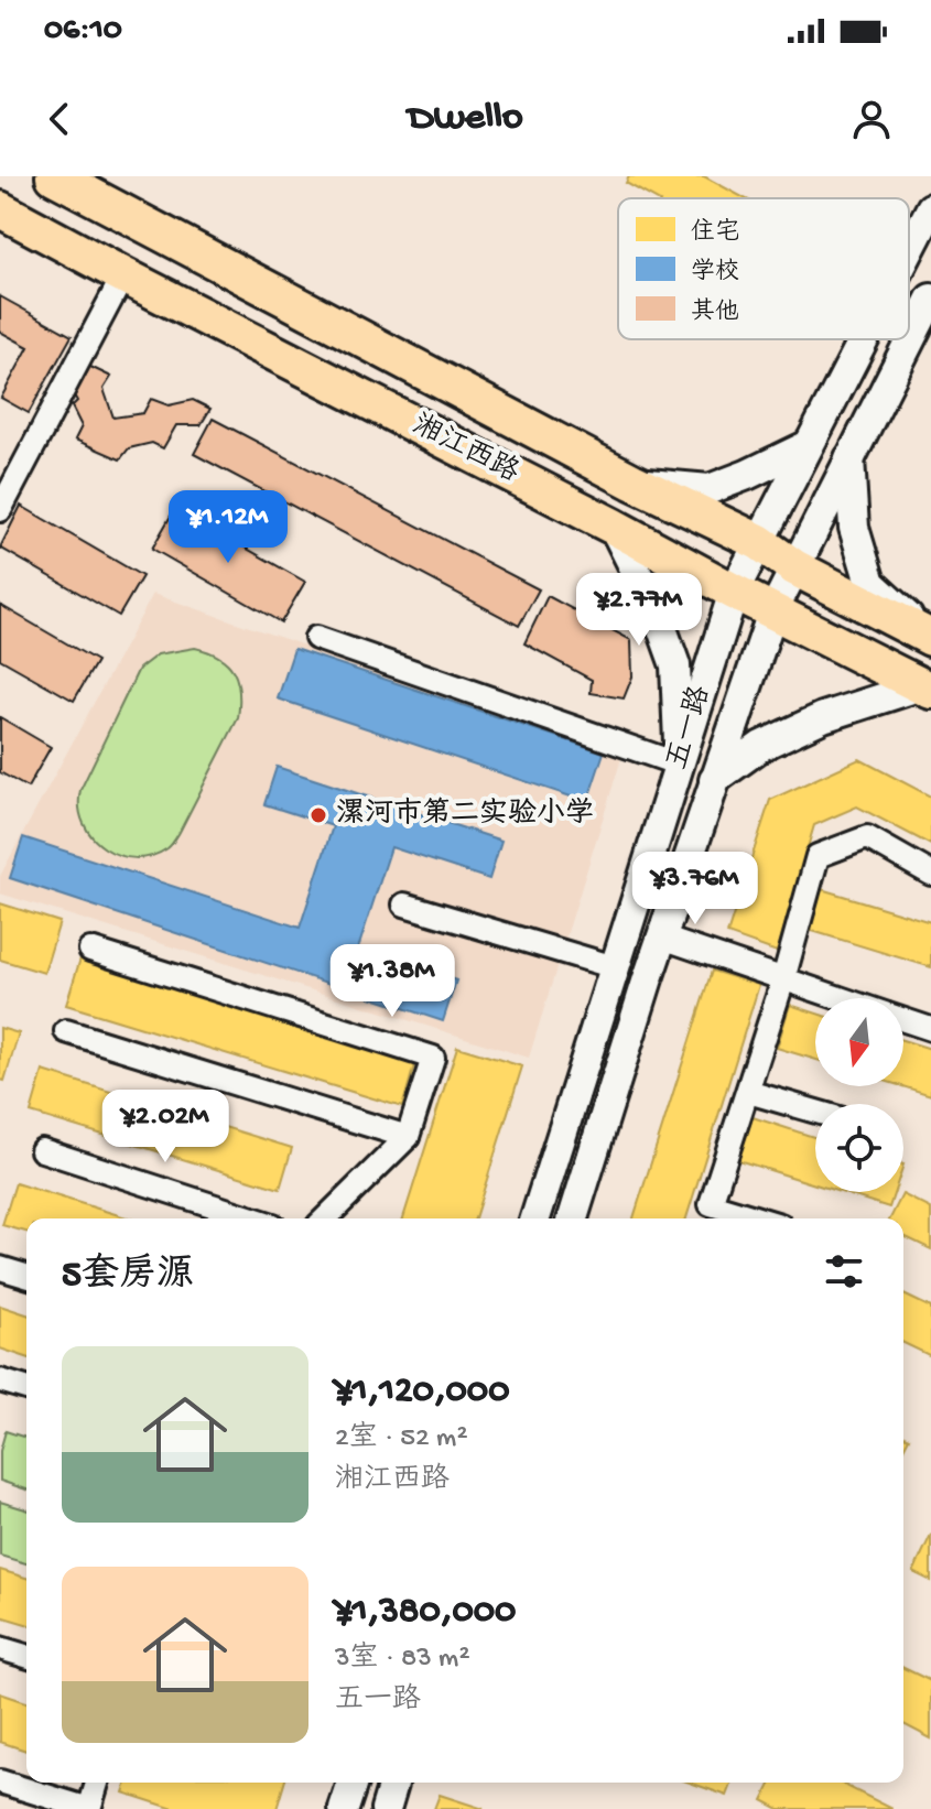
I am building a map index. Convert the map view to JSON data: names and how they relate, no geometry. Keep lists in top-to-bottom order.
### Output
{
  "streets": {
    "main road": ["湘江西路"],
    "street": ["五一路"]
  },
  "crossings": [
    ["湘江西路", "五一路"]
  ],
  "places": ["漯河市第二实验小学"],
  "legend": ["住宅", "学校", "其他"],
  "north": "bottom",
  "page": {
    "status": "06:10",
    "header": "Dwello",
    "price": [
      "¥1.12M",
      "¥2.77M",
      "¥3.76M",
      "¥1.38M",
      "¥2.02M"
    ],
    "heading": "5套房源",
    "list": [
      {
        "name": "¥1,120,000",
        "note": "2室 · 52 m² · 湘江西路"
      },
      {
        "name": "¥1,380,000",
        "note": "3室 · 83 m² · 五一路"
      }
    ]
  }
}
